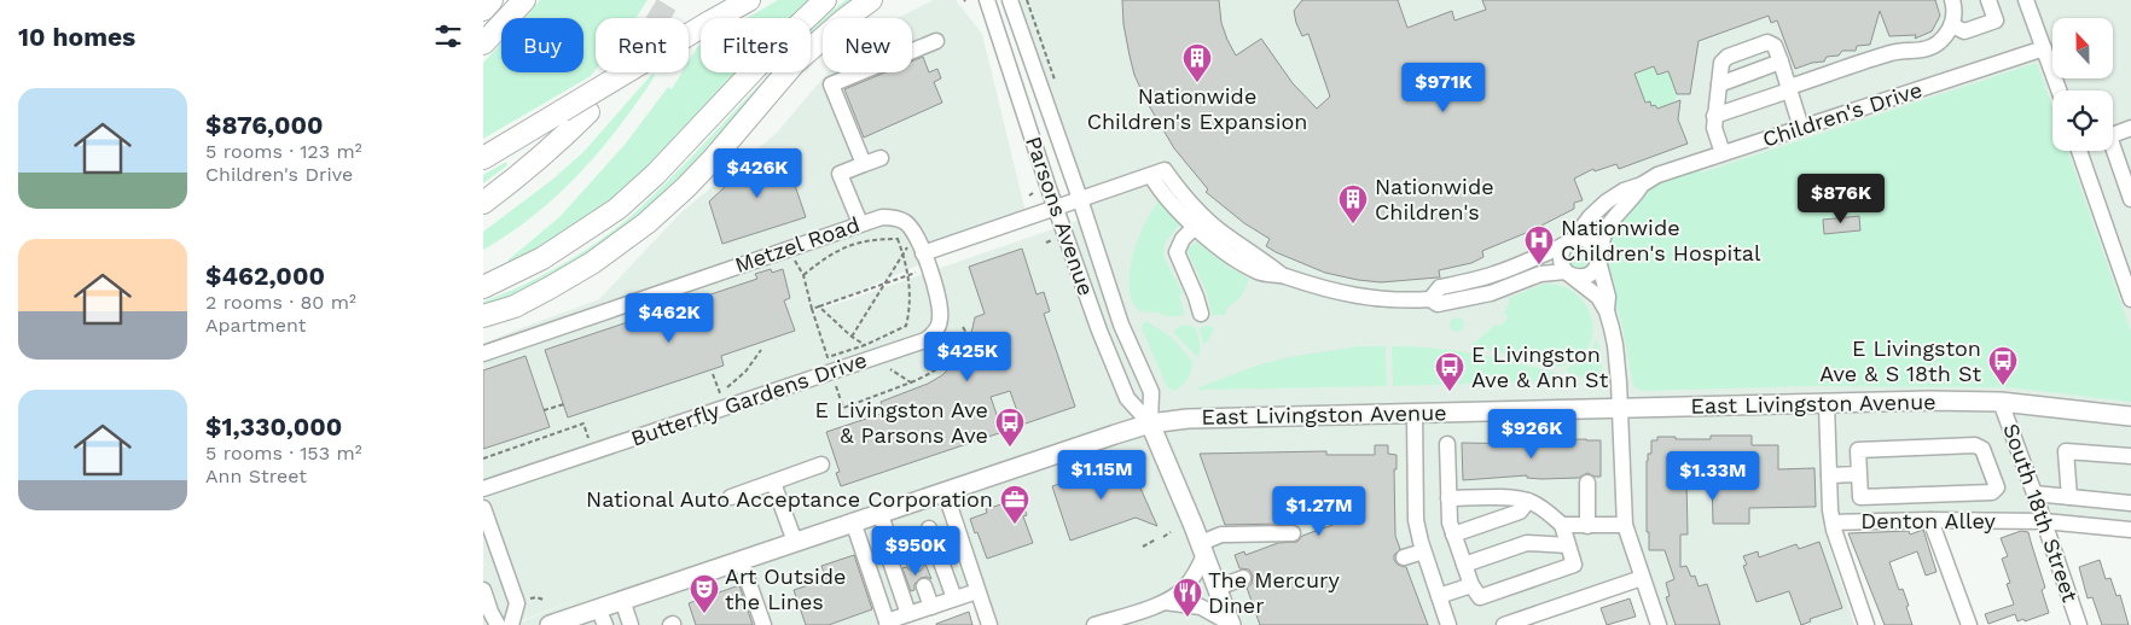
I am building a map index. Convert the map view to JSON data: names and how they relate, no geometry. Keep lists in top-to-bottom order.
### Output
{
  "streets": {
    "main road": ["Parsons Avenue", "East Livingston Avenue"],
    "street": [
      "Children's Drive",
      "Metzel Road",
      "Butterfly Gardens Drive",
      "South 18th Street",
      "Denton Alley"
    ]
  },
  "crossings": [
    ["Parsons Avenue", "East Livingston Avenue"],
    ["Metzel Road", "Butterfly Gardens Drive"],
    ["East Livingston Avenue", "South 18th Street"],
    ["South 18th Street", "Denton Alley"]
  ],
  "places": {
    "building": ["Nationwide Children's Expansion", "Nationwide Children's"],
    "hospital": ["Nationwide Children's Hospital"],
    "bus stop": ["E Livingston Ave & S 18th St", "E Livingston Ave & Ann St", "E Livingston Ave & Parsons Ave"],
    "office": ["National Auto Acceptance Corporation"],
    "theatre": ["Art Outside the Lines"],
    "restaurant": ["The Mercury Diner"]
  },
  "north": "top",
  "page": {
    "heading": "10 homes",
    "chip": [
      "Buy",
      "Rent",
      "Filters",
      "New"
    ],
    "price": [
      "$971K",
      "$426K",
      "$876K",
      "$462K",
      "$425K",
      "$926K",
      "$1.15M",
      "$1.33M",
      "$1.27M",
      "$950K"
    ],
    "list": [
      {
        "name": "$876,000",
        "note": "5 rooms · 123 m² · Children's Drive"
      },
      {
        "name": "$462,000",
        "note": "2 rooms · 80 m² · Apartment"
      },
      {
        "name": "$1,330,000",
        "note": "5 rooms · 153 m² · Ann Street"
      }
    ]
  }
}
